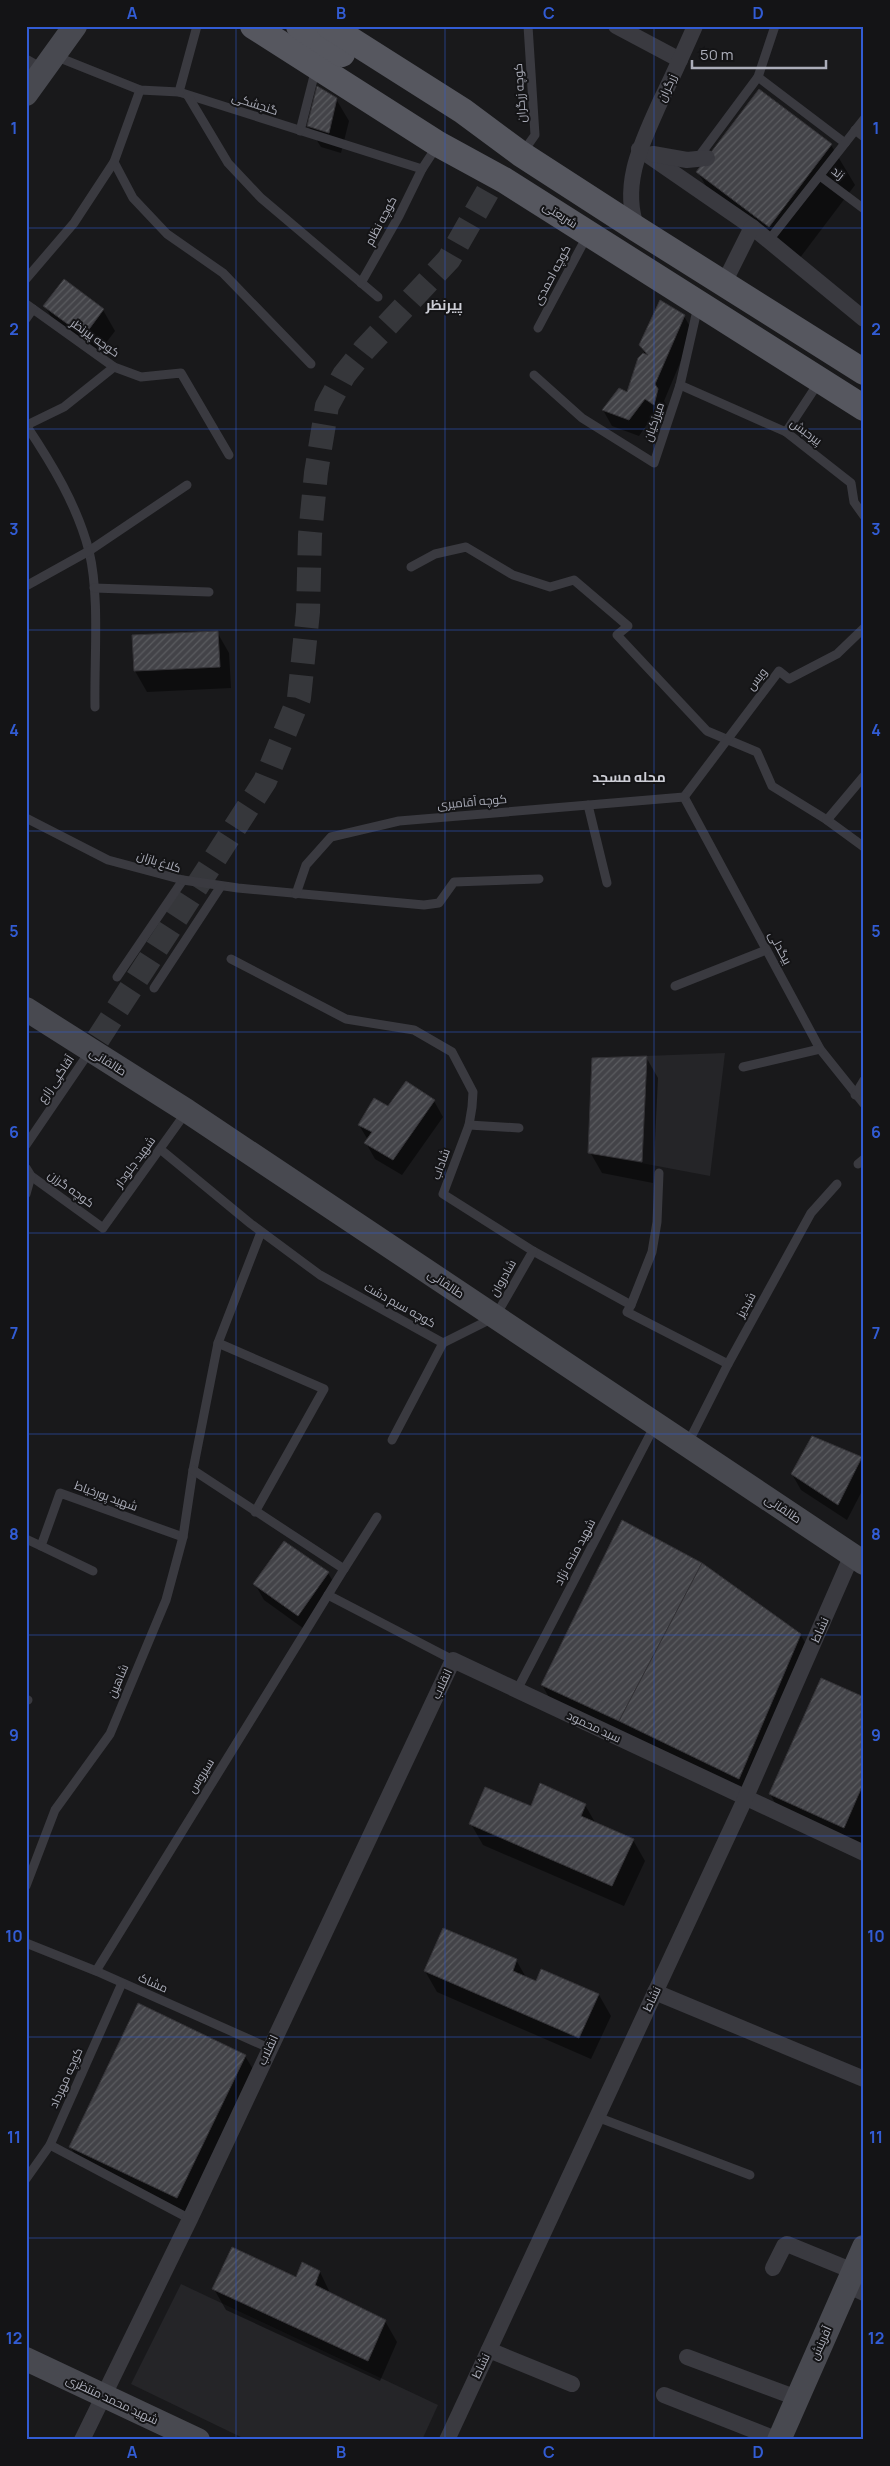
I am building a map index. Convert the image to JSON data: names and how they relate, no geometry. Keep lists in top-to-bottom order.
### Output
{
  "streets": {
    "main road": [
      "شریعتی",
      "طالقانی",
      "آفرینش",
      "شهید محمد منتظری"
    ],
    "street": [
      "زرگران",
      "نشاط",
      "انقلاب",
      "سید محمود"
    ],
    "lane": [
      "کوچه زرگران",
      "گنجشکی",
      "زند",
      "کوچه نظام",
      "کوچه احمدی",
      "کوچه پیرنظر",
      "میرزکیان",
      "پیرحبش",
      "ویس",
      "کوچه آقامیری",
      "کلاغ بازان",
      "بیگدلی",
      "آقاگپی زارع",
      "شهید جلودار",
      "شاداب",
      "کوچه گرزن",
      "شادروان",
      "کوچه سیم دشت",
      "شبدیز",
      "شهید پورخیاط",
      "شهید منده نژاد",
      "شاهین",
      "سیروس",
      "مشاک",
      "کوچه مهرداد"
    ]
  },
  "crossings": [
    ["گنجشکی", "کوچه نظام"],
    ["شریعتی", "کوچه احمدی"],
    ["شریعتی", "میرزکیان"],
    ["میرزکیان", "پیرحبش"],
    ["کوچه آقامیری", "بیگدلی"],
    ["طالقانی", "آقاگپی زارع"],
    ["طالقانی", "شهید جلودار"],
    ["طالقانی", "شادروان"],
    ["طالقانی", "کوچه سیم دشت"],
    ["طالقانی", "شبدیز"],
    ["طالقانی", "شهید منده نژاد"],
    ["طالقانی", "نشاط"],
    ["شهید جلودار", "کوچه گرزن"],
    ["شهید جلودار", "کوچه سیم دشت"],
    ["شاداب", "شادروان"],
    ["شاداب", "شبدیز"],
    ["شادروان", "کوچه سیم دشت"],
    ["کوچه سیم دشت", "شاهین"],
    ["شهید پورخیاط", "شاهین"],
    ["شهید منده نژاد", "سید محمود"],
    ["نشاط", "سید محمود"],
    ["انقلاب", "سید محمود"],
    ["انقلاب", "مشاک"],
    ["انقلاب", "شهید محمد منتظری"],
    ["سید محمود", "سیروس"],
    ["سیروس", "مشاک"],
    ["مشاک", "کوچه مهرداد"]
  ],
  "districts": ["پیرنظر", "محله مسجد"],
  "scale_bar": "50 m",
  "grid": {
    "columns": [
      "A",
      "B",
      "C",
      "D"
    ],
    "rows": [
      "1",
      "2",
      "3",
      "4",
      "5",
      "6",
      "7",
      "8",
      "9",
      "10",
      "11",
      "12"
    ]
  }
}
